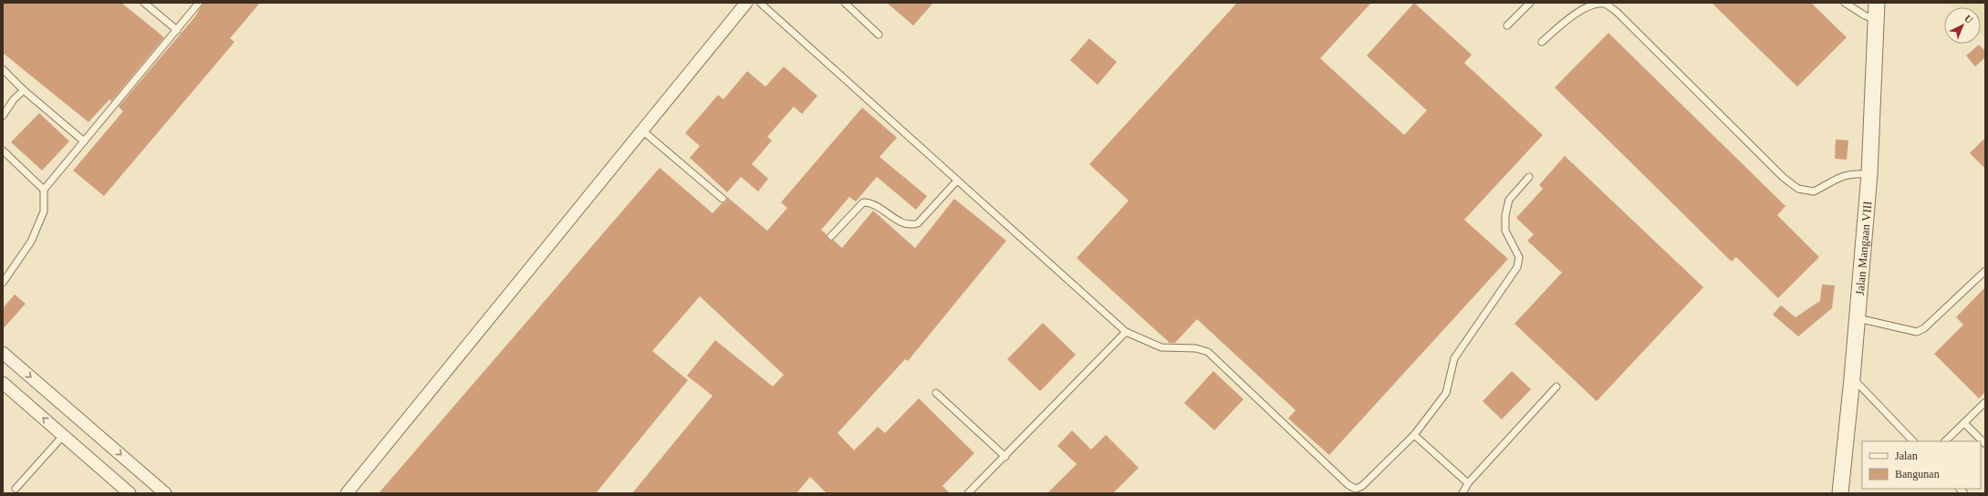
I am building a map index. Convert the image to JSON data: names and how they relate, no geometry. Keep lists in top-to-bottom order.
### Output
{
  "streets": {
    "street": ["Jalan Mangaan VIII"]
  },
  "legend": ["Jalan", "Bangunan"],
  "north": "top right"
}
